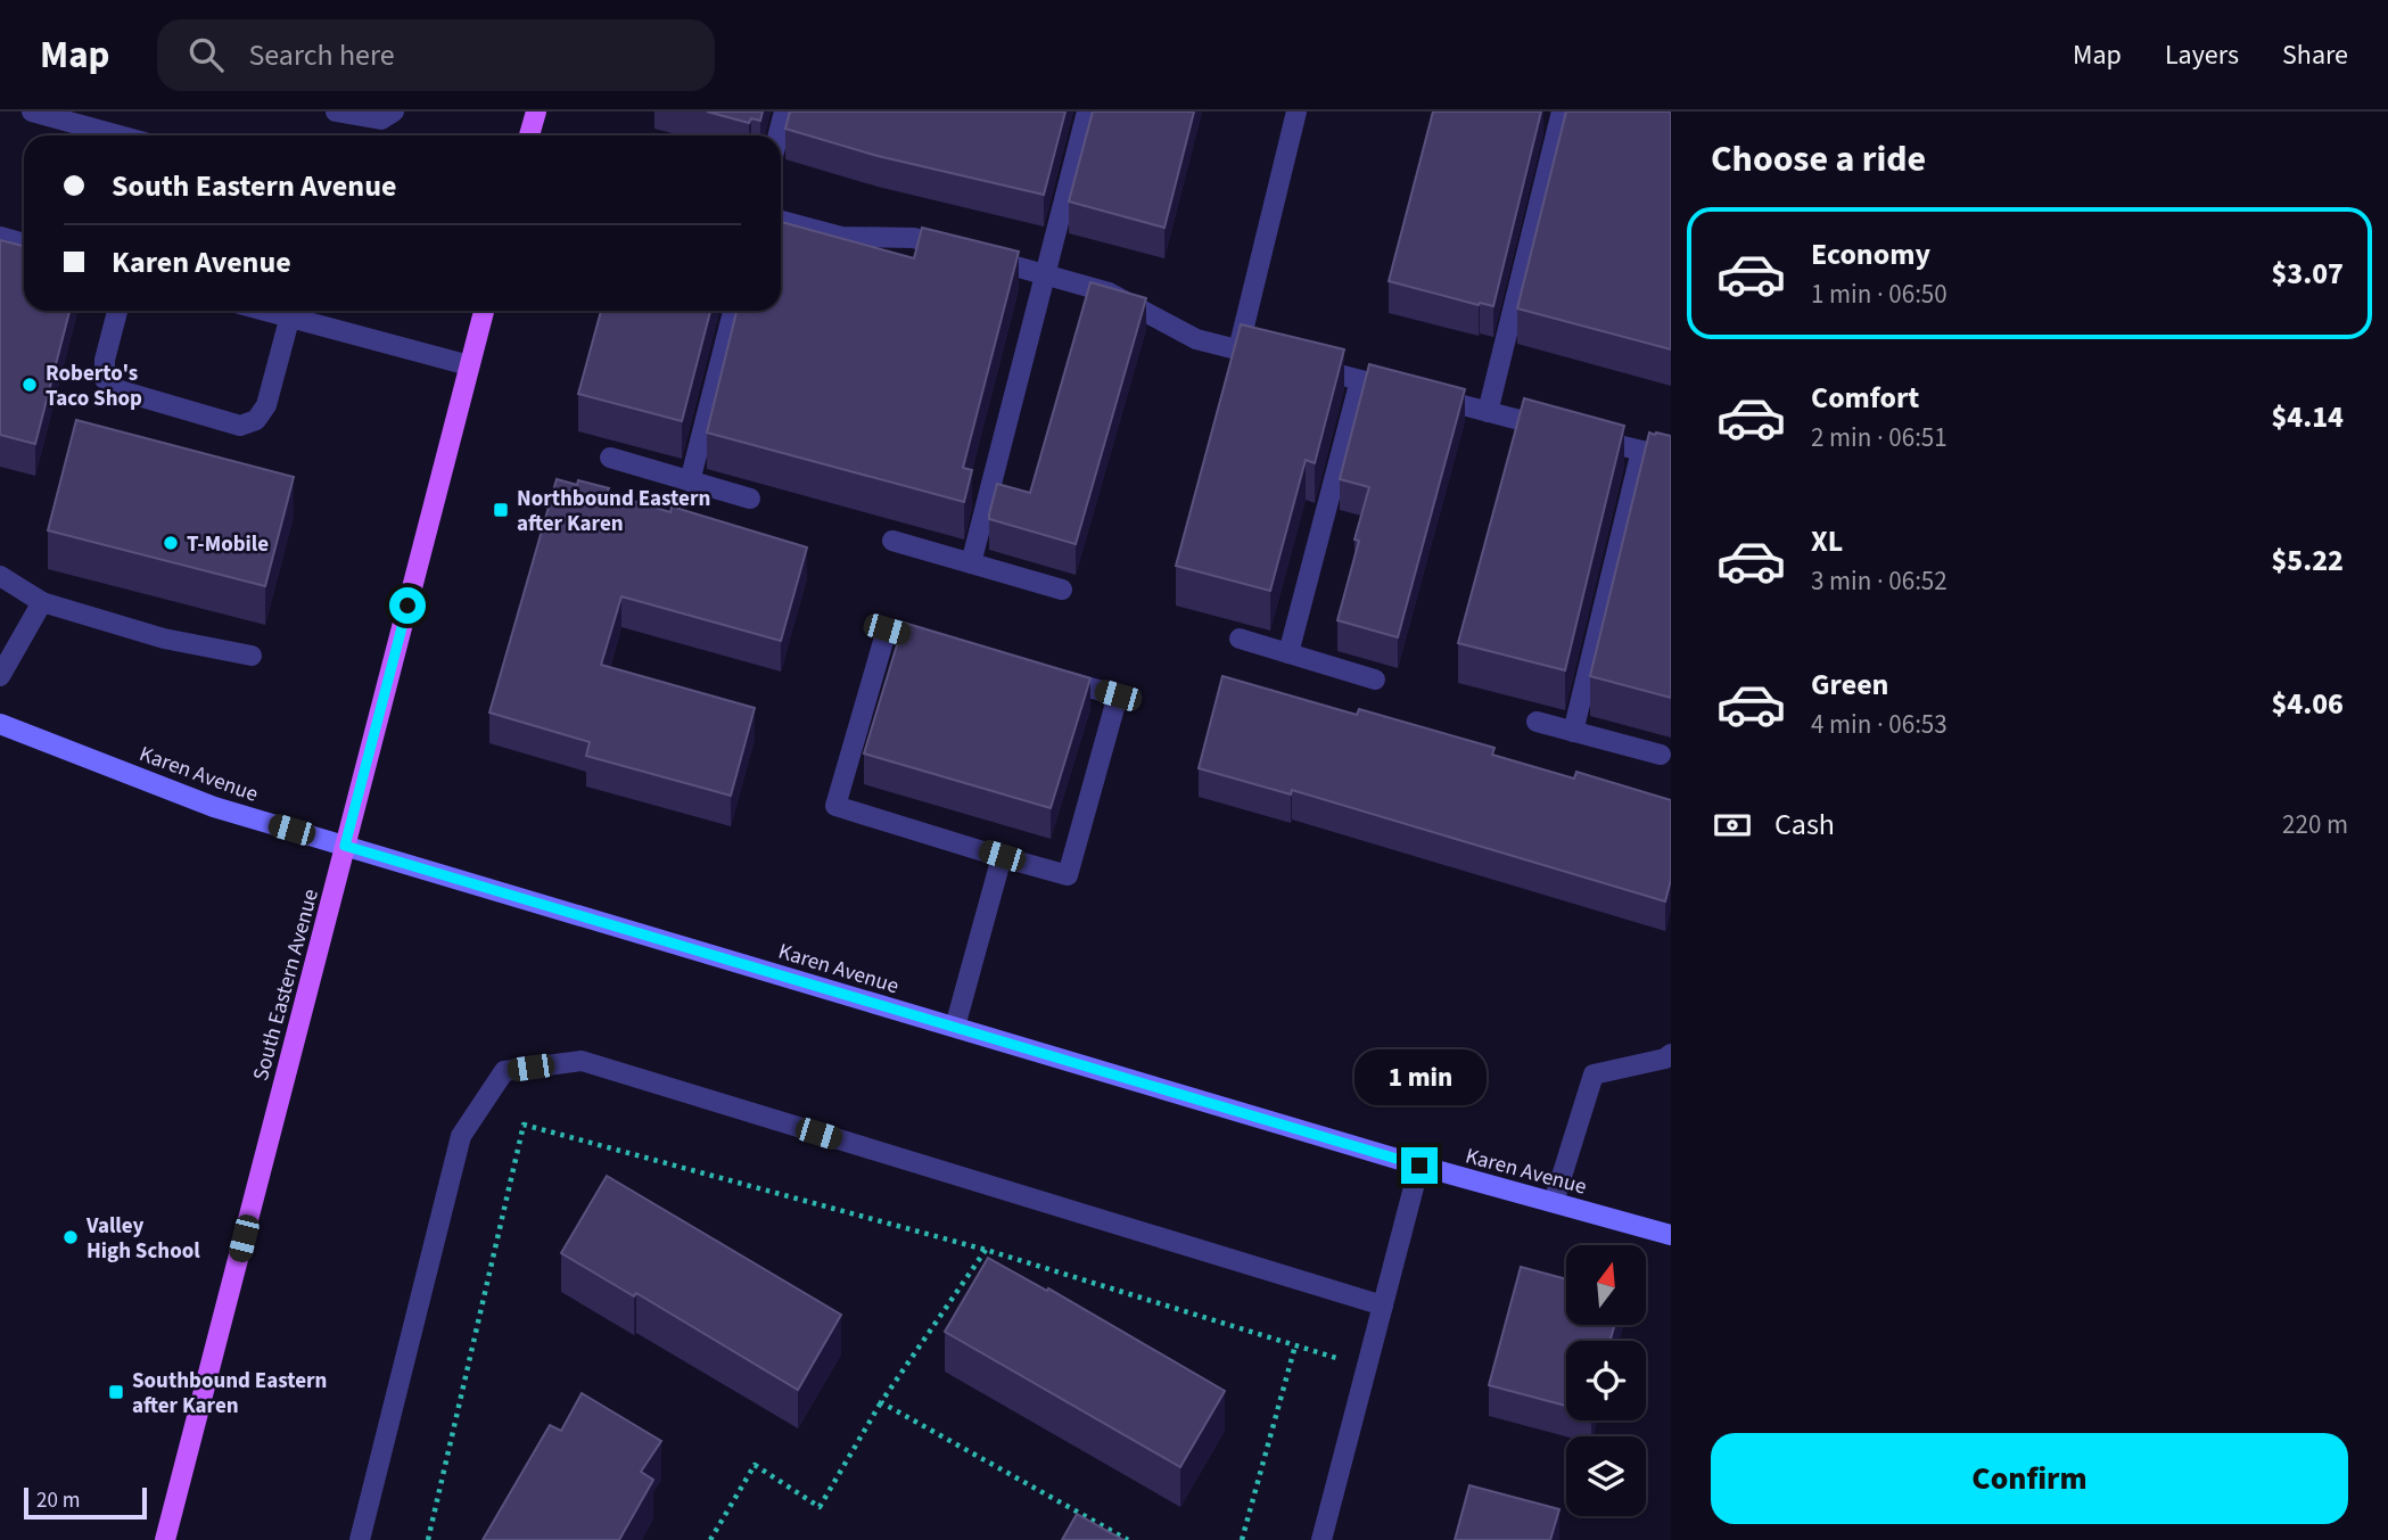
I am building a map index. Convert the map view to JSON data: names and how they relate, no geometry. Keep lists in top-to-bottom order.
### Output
{
  "streets": {
    "main road": ["South Eastern Avenue"],
    "street": ["Karen Avenue"]
  },
  "crossings": [
    ["Karen Avenue", "South Eastern Avenue"]
  ],
  "places": {
    "other": ["Roberto's Taco Shop", "T-Mobile", "Valley High School"],
    "transit": ["Northbound Eastern after Karen", "Southbound Eastern after Karen"]
  },
  "scale_bar": "20 m",
  "north": "top",
  "page": {
    "header": "Map",
    "search": "Search here",
    "nav": ["Map", "Layers", "Share"],
    "heading": "Choose a ride",
    "banner": ["South Eastern Avenue", "Karen Avenue"],
    "list": [
      {
        "name": "Economy",
        "note": "1 min · 06:50",
        "value": "$3.07"
      },
      {
        "name": "Comfort",
        "note": "2 min · 06:51",
        "value": "$4.14"
      },
      {
        "name": "XL",
        "note": "3 min · 06:52",
        "value": "$5.22"
      },
      {
        "name": "Green",
        "note": "4 min · 06:53",
        "value": "$4.06"
      }
    ],
    "pay": ["Cash", "220 m"],
    "bubble": "1 min",
    "buttons": "Confirm",
    "scale": "20 m"
  }
}
